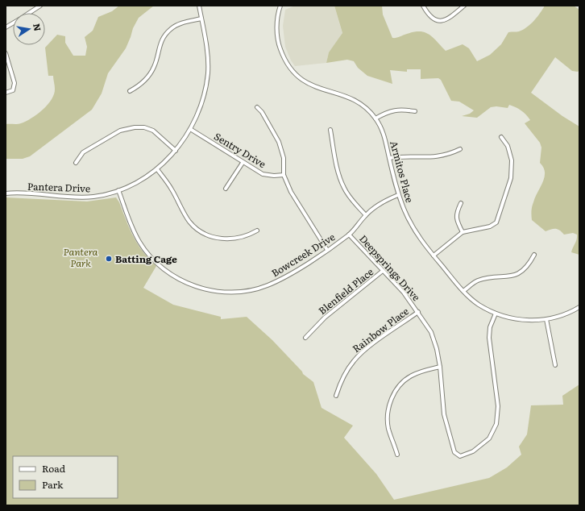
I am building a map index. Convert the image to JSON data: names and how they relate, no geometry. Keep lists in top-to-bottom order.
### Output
{
  "streets": {
    "street": [
      "Sentry Drive",
      "Armitos Place",
      "Pantera Drive",
      "Bowcreek Drive",
      "Deepsprings Drive",
      "Blenfield Place",
      "Rainbow Place"
    ]
  },
  "crossings": [
    ["Sentry Drive", "Pantera Drive"],
    ["Armitos Place", "Bowcreek Drive"],
    ["Armitos Place", "Deepsprings Drive"],
    ["Pantera Drive", "Bowcreek Drive"],
    ["Bowcreek Drive", "Deepsprings Drive"],
    ["Deepsprings Drive", "Blenfield Place"],
    ["Deepsprings Drive", "Rainbow Place"]
  ],
  "parks": ["Pantera Park"],
  "places": ["Batting Cage"],
  "legend": ["Road", "Park"],
  "north": "right"
}
